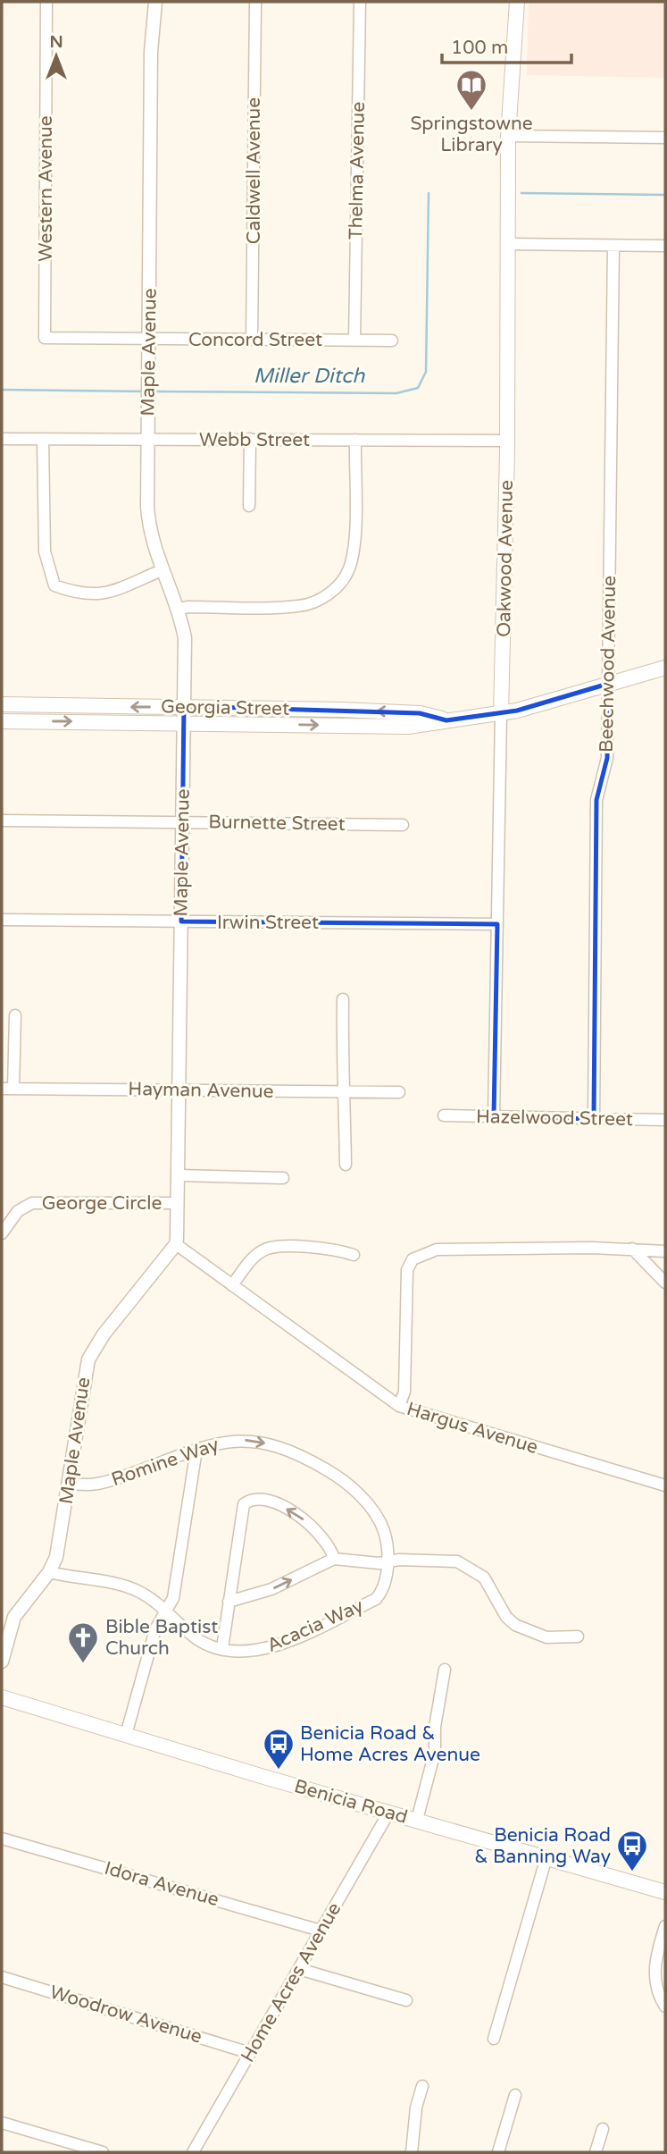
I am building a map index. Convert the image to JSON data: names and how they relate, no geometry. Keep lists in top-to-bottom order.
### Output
{
  "streets": {
    "main road": ["Oakwood Avenue", "Georgia Street", "Benicia Road"],
    "street": [
      "Caldwell Avenue",
      "Thelma Avenue",
      "Western Avenue",
      "Concord Street",
      "Maple Avenue",
      "Webb Street",
      "Beechwood Avenue",
      "Burnette Street",
      "Irwin Street",
      "Hayman Avenue",
      "Hazelwood Street",
      "George Circle",
      "Hargus Avenue",
      "Romine Way",
      "Acacia Way",
      "Idora Avenue",
      "Home Acres Avenue",
      "Woodrow Avenue"
    ]
  },
  "crossings": [
    ["Caldwell Avenue", "Concord Street"],
    ["Thelma Avenue", "Concord Street"],
    ["Western Avenue", "Concord Street"],
    ["Concord Street", "Maple Avenue"],
    ["Maple Avenue", "Webb Street"],
    ["Maple Avenue", "Georgia Street"],
    ["Maple Avenue", "Burnette Street"],
    ["Maple Avenue", "Irwin Street"],
    ["Maple Avenue", "Hayman Avenue"],
    ["Maple Avenue", "George Circle"],
    ["Maple Avenue", "Hargus Avenue"],
    ["Maple Avenue", "Romine Way"],
    ["Maple Avenue", "Acacia Way"],
    ["Webb Street", "Oakwood Avenue"],
    ["Oakwood Avenue", "Georgia Street"],
    ["Oakwood Avenue", "Irwin Street"],
    ["Oakwood Avenue", "Hazelwood Street"],
    ["Beechwood Avenue", "Georgia Street"],
    ["Beechwood Avenue", "Hazelwood Street"],
    ["Romine Way", "Acacia Way"],
    ["Benicia Road", "Home Acres Avenue"],
    ["Idora Avenue", "Home Acres Avenue"],
    ["Home Acres Avenue", "Woodrow Avenue"]
  ],
  "one_way": ["Romine Way"],
  "water": ["Miller Ditch"],
  "places": {
    "library": ["Springstowne Library"],
    "church": ["Bible Baptist Church"],
    "bus stop": ["Benicia Road & Home Acres Avenue", "Benicia Road & Banning Way"]
  },
  "scale_bar": "100 m",
  "north": "top"
}
